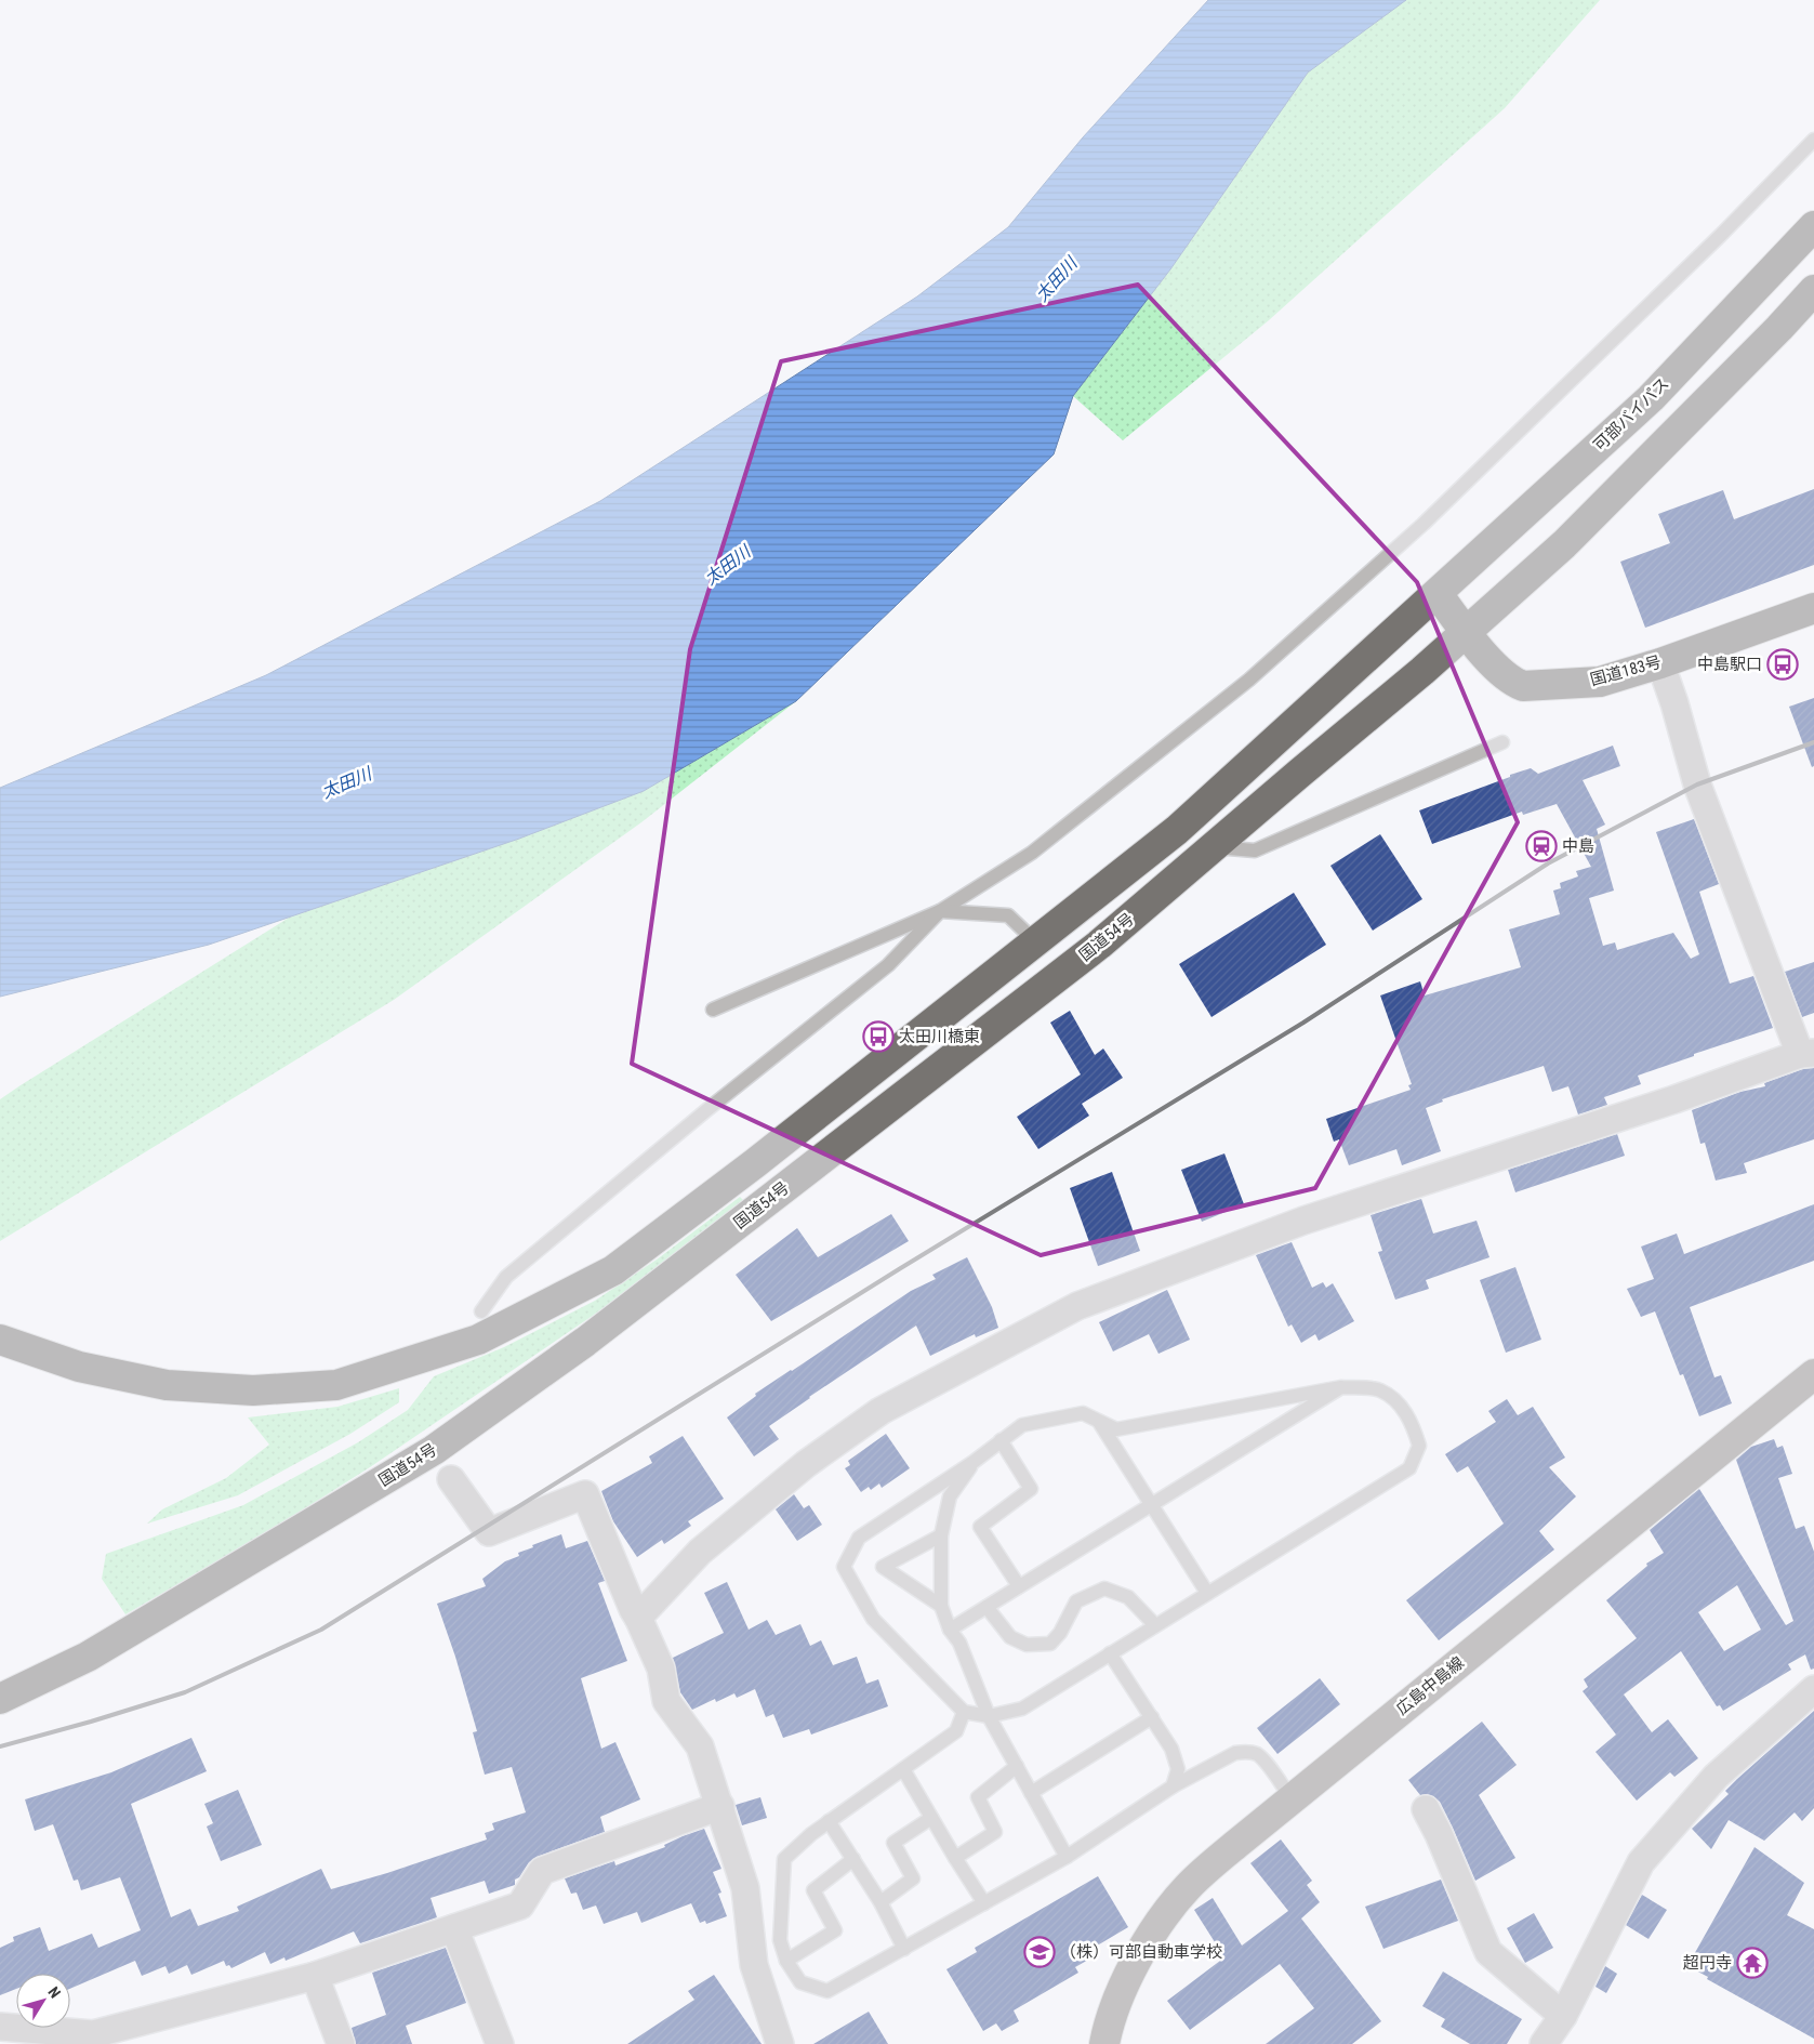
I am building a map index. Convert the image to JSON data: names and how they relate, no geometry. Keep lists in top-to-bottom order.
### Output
{
  "streets": {
    "highway": ["可部バイパス", "国道183号", "国道54号"],
    "main road": ["広島中島線"]
  },
  "crossings": [
    ["可部バイパス", "国道183号"],
    ["国道183号", "国道54号"]
  ],
  "water": ["太田川"],
  "places": {
    "bus stop": ["中島駅口", "太田川橋東"],
    "station": ["中島"],
    "school or university": ["（株）可部自動車学校"],
    "temple": ["超円寺"]
  },
  "north": "top right"
}
